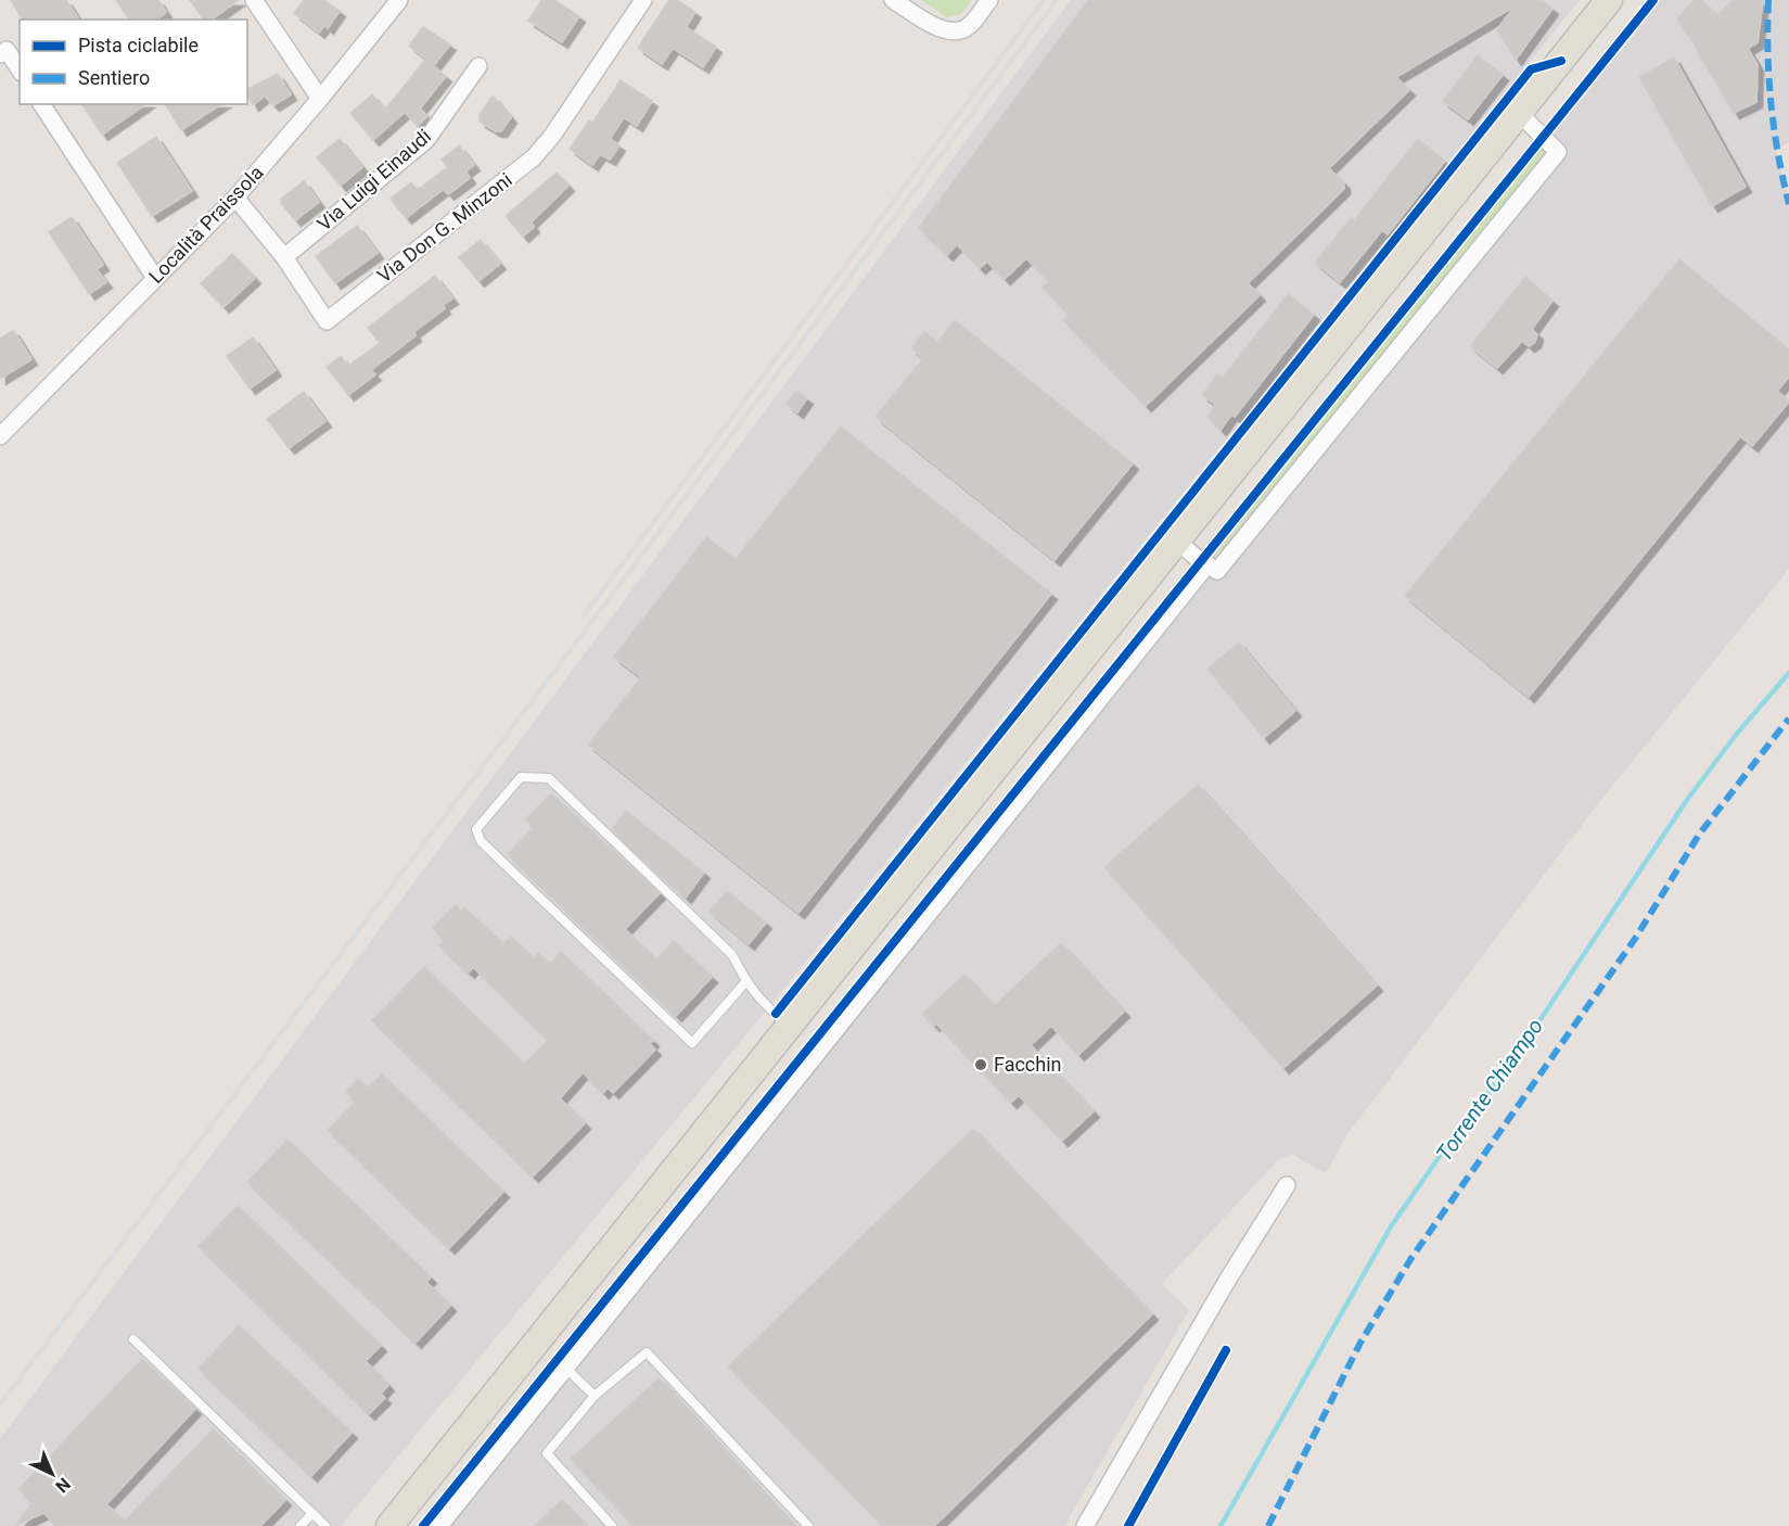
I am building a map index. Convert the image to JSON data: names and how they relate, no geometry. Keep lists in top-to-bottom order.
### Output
{
  "streets": {
    "street": ["Via Luigi Einaudi", "Località Praissola", "Via Don G. Minzoni"]
  },
  "crossings": [
    ["Via Luigi Einaudi", "Via Don G. Minzoni"],
    ["Località Praissola", "Via Don G. Minzoni"]
  ],
  "water": ["Torrente Chiampo"],
  "places": ["Facchin"],
  "legend": ["Pista ciclabile", "Sentiero"],
  "north": "bottom right"
}
